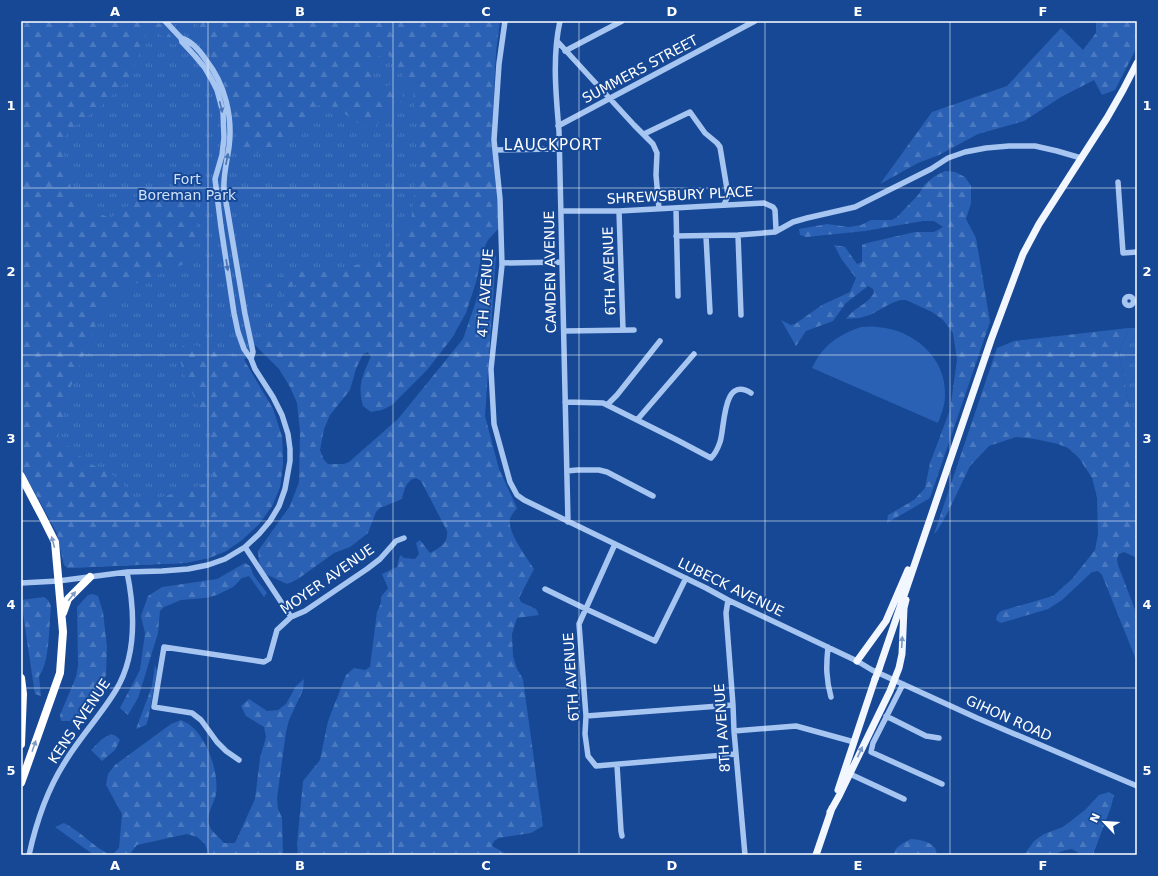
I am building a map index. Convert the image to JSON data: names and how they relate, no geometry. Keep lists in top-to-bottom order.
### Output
{
  "streets": {
    "street": [
      "SUMMERS STREET",
      "SHREWSBURY PLACE",
      "6TH AVENUE",
      "CAMDEN AVENUE",
      "4TH AVENUE",
      "MOYER AVENUE",
      "LUBECK AVENUE",
      "GIHON ROAD",
      "KENS AVENUE",
      "8TH AVENUE"
    ]
  },
  "crossings": [
    ["SUMMERS STREET", "CAMDEN AVENUE"],
    ["SHREWSBURY PLACE", "6TH AVENUE"],
    ["SHREWSBURY PLACE", "CAMDEN AVENUE"],
    ["6TH AVENUE", "LUBECK AVENUE"],
    ["CAMDEN AVENUE", "4TH AVENUE"],
    ["4TH AVENUE", "LUBECK AVENUE"],
    ["LUBECK AVENUE", "GIHON ROAD"],
    ["LUBECK AVENUE", "8TH AVENUE"]
  ],
  "districts": ["LAUCKPORT"],
  "parks": ["Fort Boreman Park"],
  "north": "top left",
  "grid": {
    "columns": [
      "A",
      "B",
      "C",
      "D",
      "E",
      "F"
    ],
    "rows": [
      "1",
      "2",
      "3",
      "4",
      "5"
    ]
  }
}
